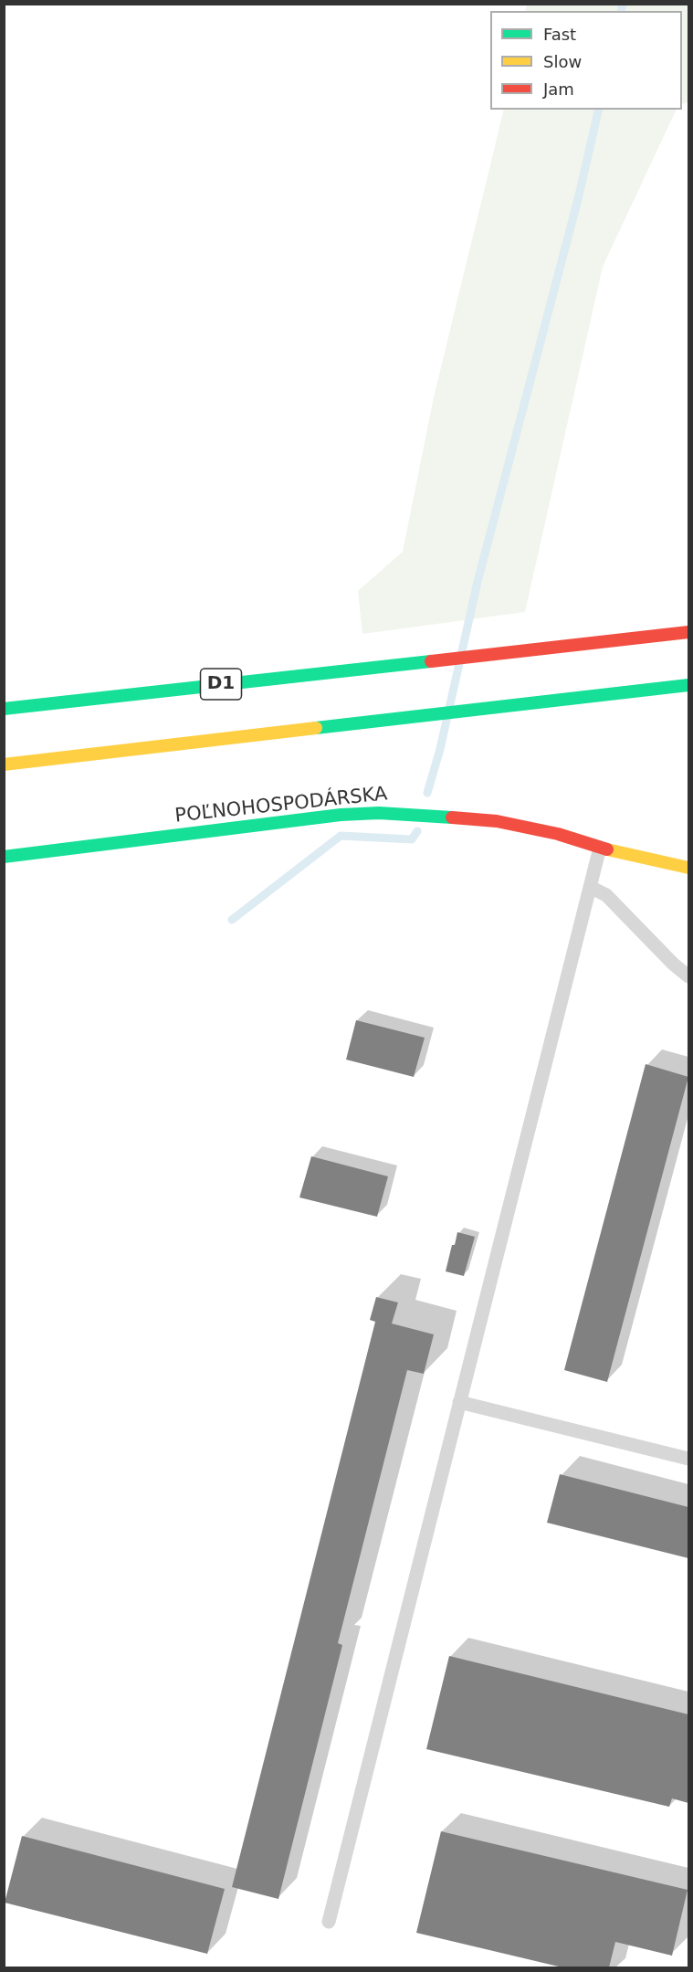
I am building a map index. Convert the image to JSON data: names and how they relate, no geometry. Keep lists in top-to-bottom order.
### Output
{
  "streets": {
    "main road": ["D1", "POĽNOHOSPODÁRSKA"]
  },
  "legend": ["Fast", "Slow", "Jam"]
}
